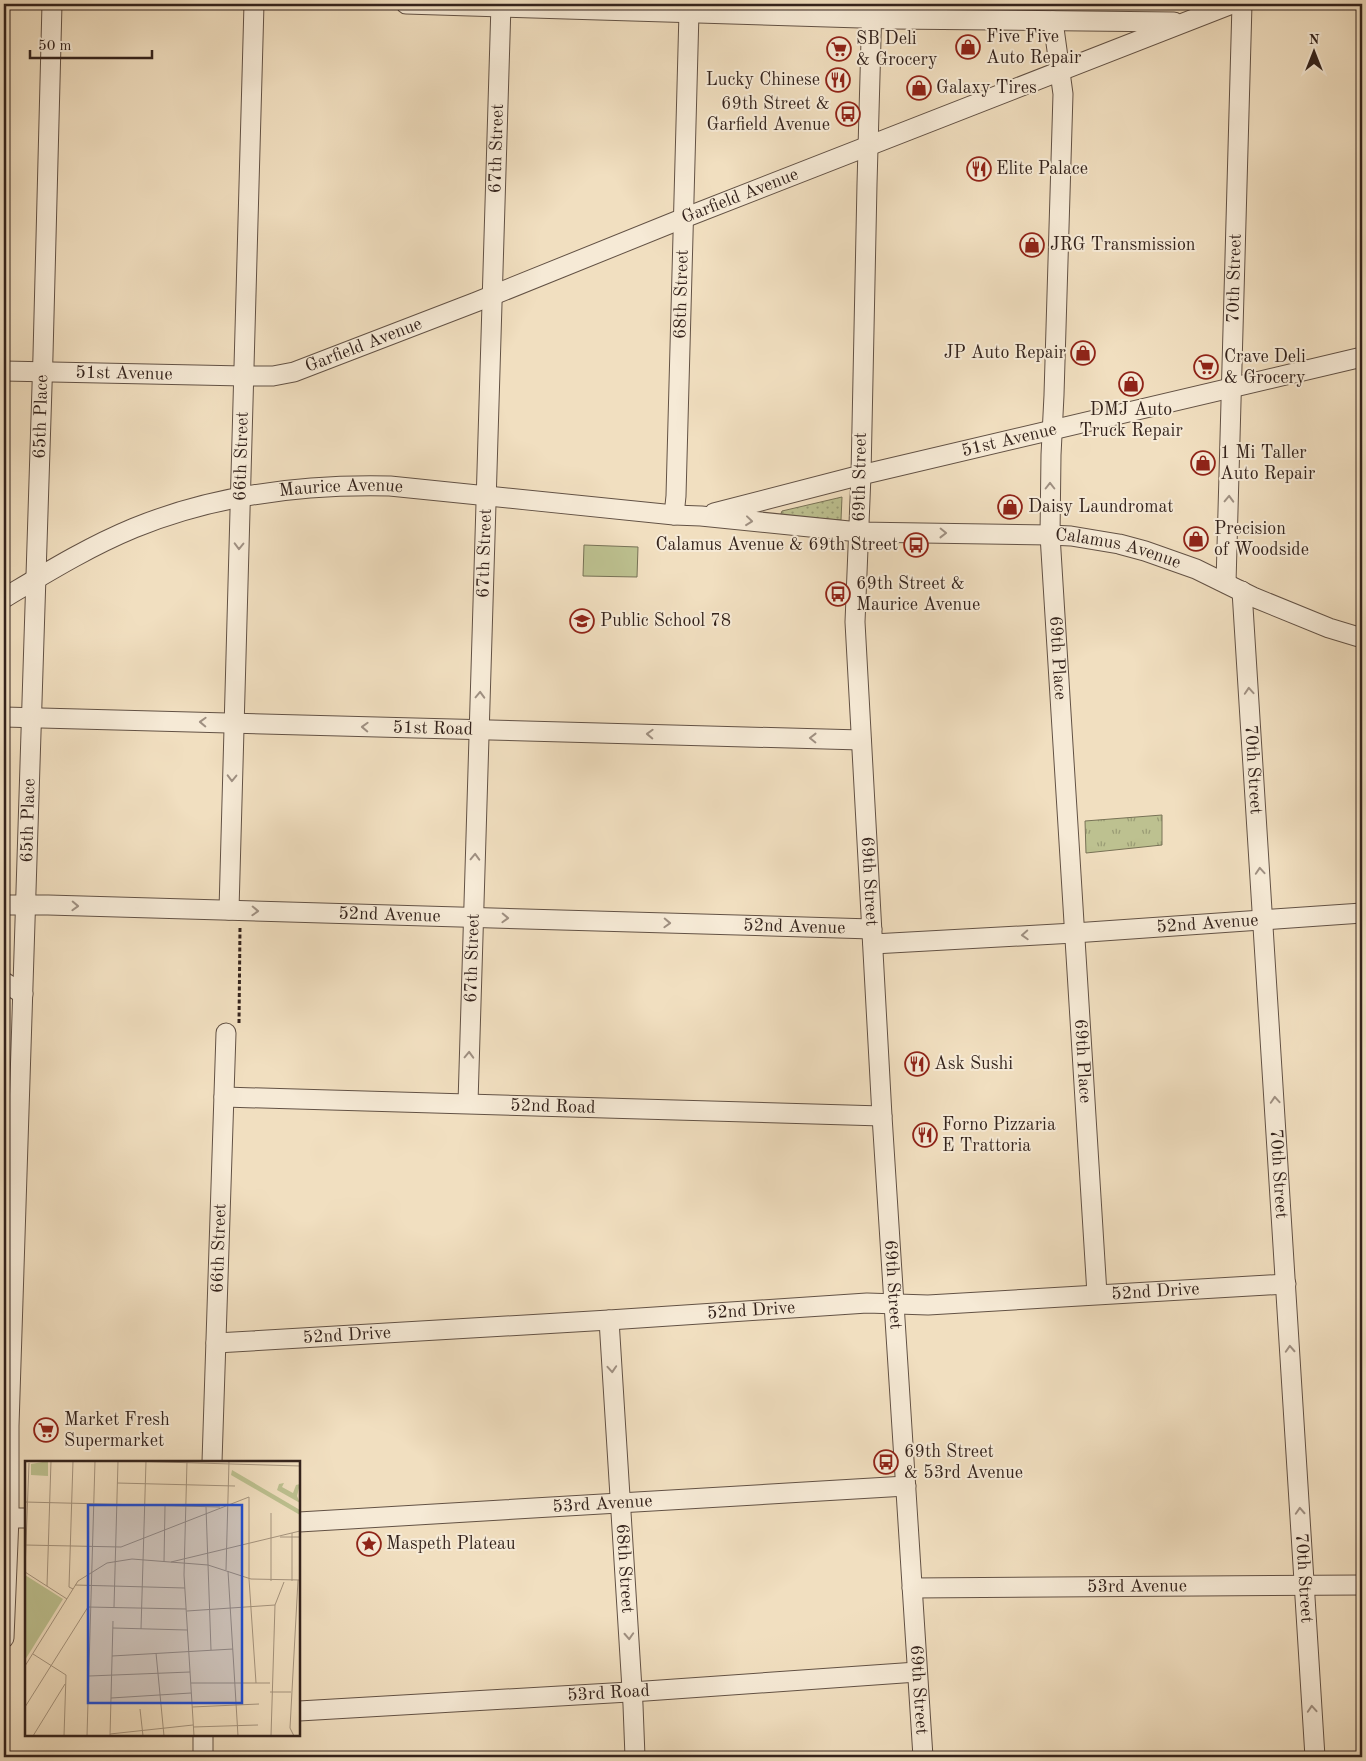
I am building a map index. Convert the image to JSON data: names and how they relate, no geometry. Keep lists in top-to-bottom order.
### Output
{
  "streets": {
    "street": [
      "67th Street",
      "Garfield Avenue",
      "70th Street",
      "68th Street",
      "51st Avenue",
      "65th Place",
      "66th Street",
      "69th Street",
      "Maurice Avenue",
      "Calamus Avenue",
      "69th Place",
      "51st Road",
      "52nd Avenue",
      "52nd Road",
      "52nd Drive",
      "53rd Avenue",
      "53rd Road"
    ]
  },
  "crossings": [
    ["67th Street", "Garfield Avenue"],
    ["67th Street", "Maurice Avenue"],
    ["67th Street", "51st Road"],
    ["67th Street", "52nd Avenue"],
    ["67th Street", "52nd Road"],
    ["Garfield Avenue", "68th Street"],
    ["Garfield Avenue", "51st Avenue"],
    ["Garfield Avenue", "66th Street"],
    ["Garfield Avenue", "69th Street"],
    ["Garfield Avenue", "69th Place"],
    ["70th Street", "51st Avenue"],
    ["70th Street", "Calamus Avenue"],
    ["70th Street", "52nd Avenue"],
    ["70th Street", "52nd Drive"],
    ["70th Street", "53rd Avenue"],
    ["68th Street", "Maurice Avenue"],
    ["68th Street", "52nd Drive"],
    ["68th Street", "53rd Avenue"],
    ["68th Street", "53rd Road"],
    ["51st Avenue", "65th Place"],
    ["51st Avenue", "66th Street"],
    ["51st Avenue", "69th Street"],
    ["51st Avenue", "Maurice Avenue"],
    ["51st Avenue", "69th Place"],
    ["65th Place", "Maurice Avenue"],
    ["65th Place", "51st Road"],
    ["65th Place", "52nd Avenue"],
    ["66th Street", "Maurice Avenue"],
    ["66th Street", "51st Road"],
    ["66th Street", "52nd Avenue"],
    ["66th Street", "52nd Road"],
    ["66th Street", "52nd Drive"],
    ["69th Street", "Maurice Avenue"],
    ["69th Street", "Calamus Avenue"],
    ["69th Street", "51st Road"],
    ["69th Street", "52nd Avenue"],
    ["69th Street", "52nd Road"],
    ["69th Street", "52nd Drive"],
    ["69th Street", "53rd Avenue"],
    ["69th Street", "53rd Road"],
    ["Maurice Avenue", "Calamus Avenue"],
    ["Calamus Avenue", "69th Place"],
    ["69th Place", "52nd Avenue"],
    ["69th Place", "52nd Drive"]
  ],
  "one_way": [
    "67th Street",
    "70th Street",
    "68th Street",
    "Calamus Avenue",
    "51st Road"
  ],
  "places": {
    "shop": [
      "Five Five Auto Repair",
      "Galaxy Tires",
      "JRG Transmission",
      "JP Auto Repair",
      "DMJ Auto Truck Repair",
      "1 Mi Taller Auto Repair",
      "Daisy Laundromat",
      "Precision of Woodside"
    ],
    "supermarket": ["SB Deli & Grocery", "Crave Deli & Grocery", "Market Fresh Supermarket"],
    "restaurant": [
      "Lucky Chinese",
      "Elite Palace",
      "Ask Sushi",
      "Forno Pizzaria E Trattoria"
    ],
    "bus stop": [
      "69th Street & Garfield Avenue",
      "Calamus Avenue & 69th Street",
      "69th Street & Maurice Avenue",
      "69th Street & 53rd Avenue"
    ],
    "school or university": ["Public School 78"],
    "place": ["Maspeth Plateau"]
  },
  "scale_bar": "50 m",
  "north": "top"
}
